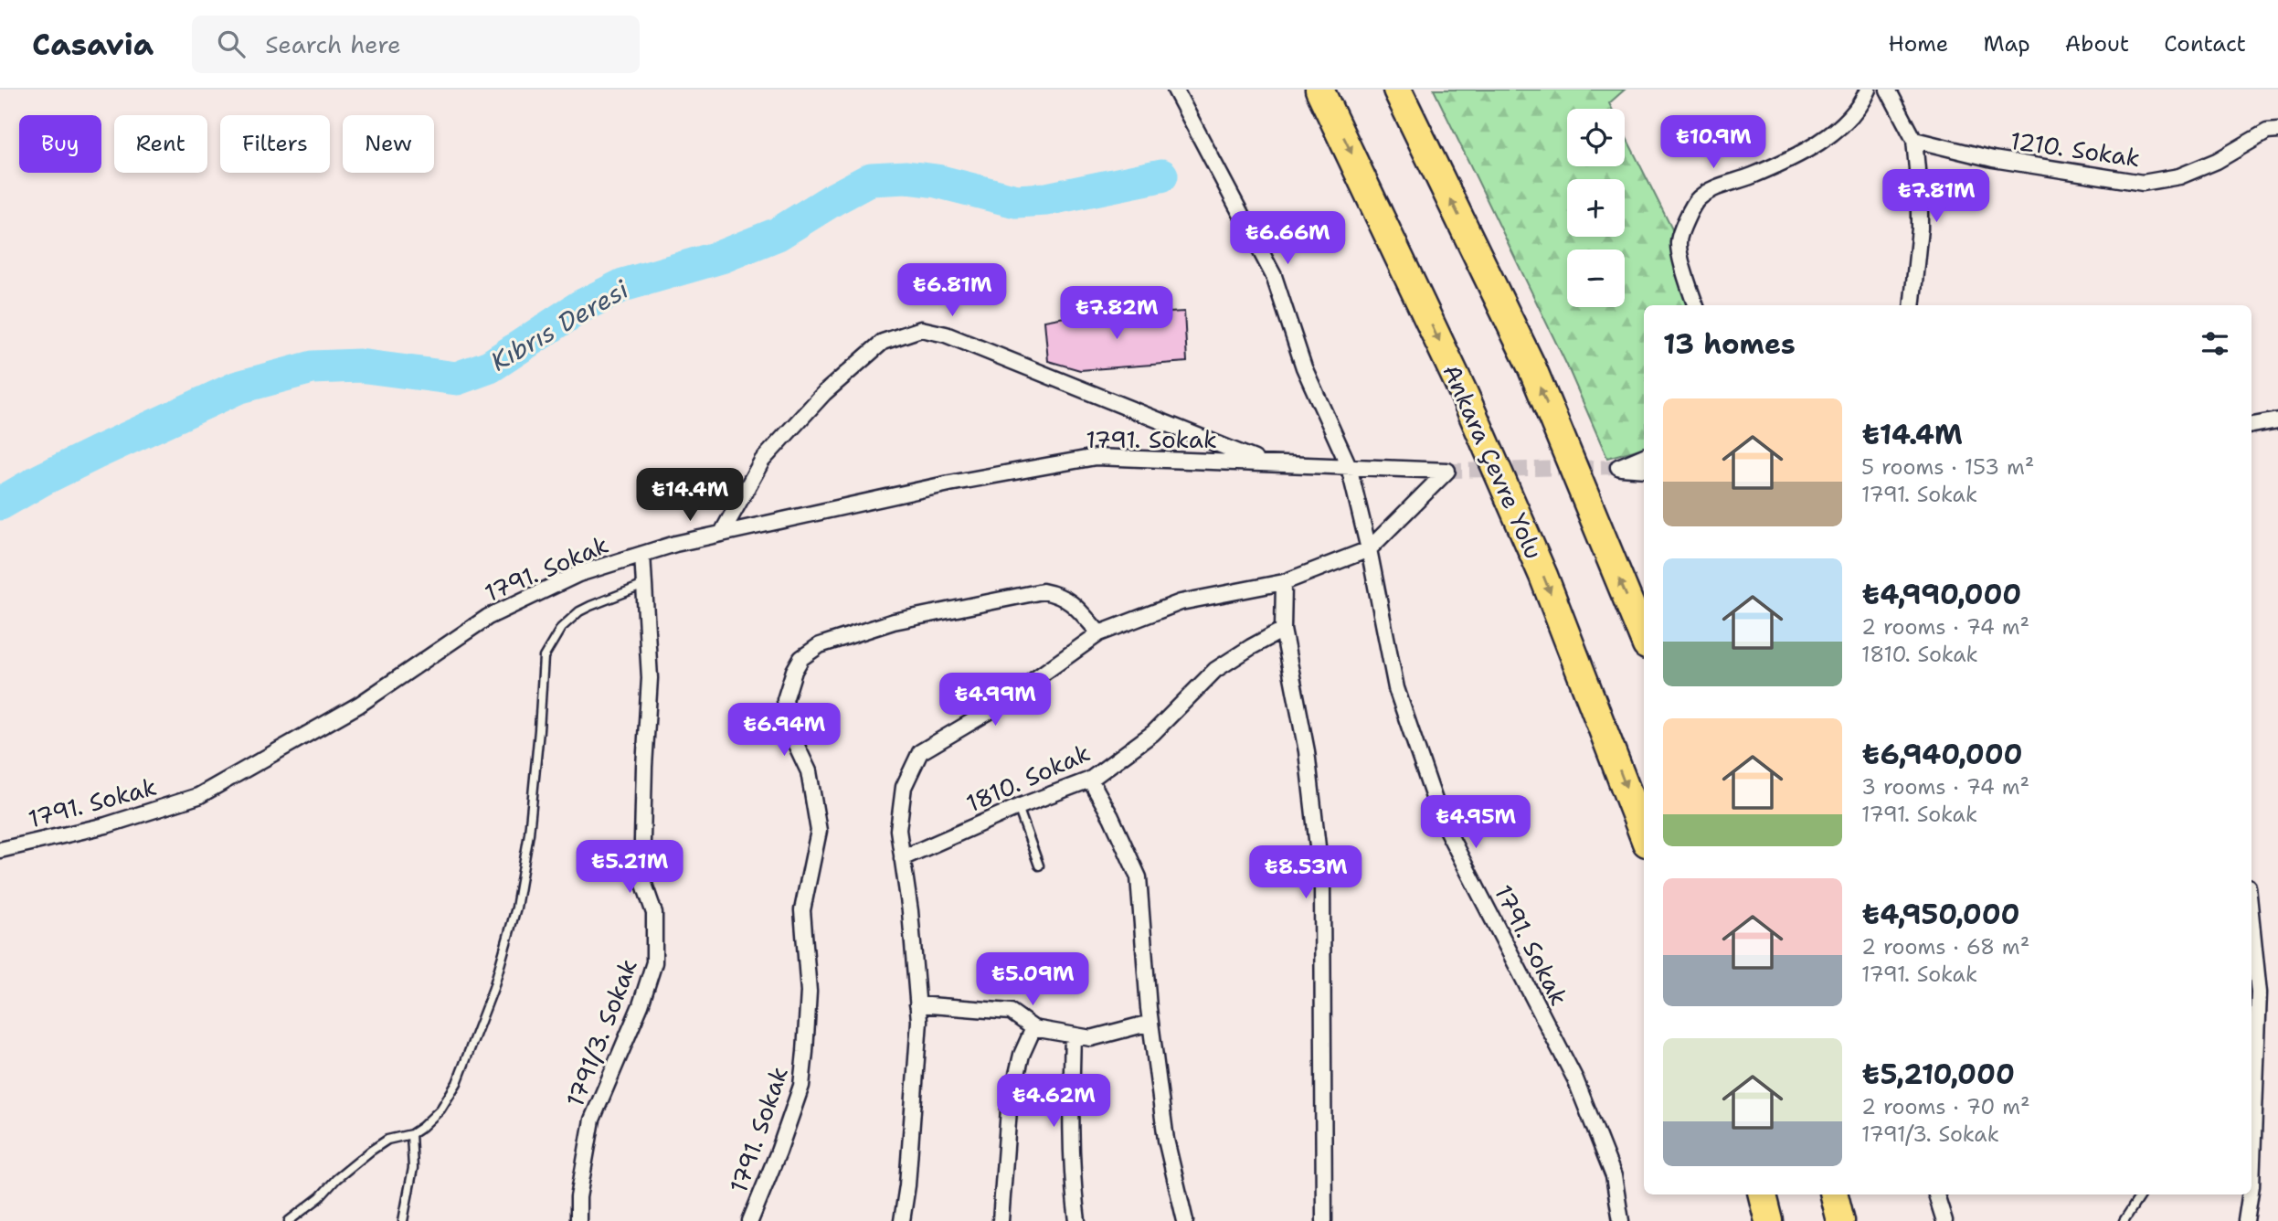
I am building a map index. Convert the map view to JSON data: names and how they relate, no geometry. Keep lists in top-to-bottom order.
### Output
{
  "streets": {
    "highway": ["Ankara Çevre Yolu"],
    "street": [
      "1210. Sokak",
      "1791. Sokak",
      "1810. Sokak",
      "1791/3. Sokak"
    ]
  },
  "crossings": [
    ["1791. Sokak", "1791/3. Sokak"]
  ],
  "water": ["Kıbrıs Deresi"],
  "page": {
    "header": "Casavia",
    "search": "Search here",
    "nav": [
      "Home",
      "Map",
      "About",
      "Contact"
    ],
    "map_buttons": ["+", "−"],
    "price": [
      "₺10.9M",
      "₺7.81M",
      "₺6.66M",
      "₺6.81M",
      "₺7.82M",
      "₺14.4M",
      "₺4.99M",
      "₺6.94M",
      "₺4.95M",
      "₺5.21M",
      "₺8.53M",
      "₺5.09M",
      "₺4.62M"
    ],
    "chip": [
      "Buy",
      "Rent",
      "Filters",
      "New"
    ],
    "heading": "13 homes",
    "list": [
      {
        "name": "₺14.4M",
        "note": "5 rooms · 153 m² · 1791. Sokak"
      },
      {
        "name": "₺4,990,000",
        "note": "2 rooms · 74 m² · 1810. Sokak"
      },
      {
        "name": "₺6,940,000",
        "note": "3 rooms · 74 m² · 1791. Sokak"
      },
      {
        "name": "₺4,950,000",
        "note": "2 rooms · 68 m² · 1791. Sokak"
      },
      {
        "name": "₺5,210,000",
        "note": "2 rooms · 70 m² · 1791/3. Sokak"
      }
    ]
  }
}
